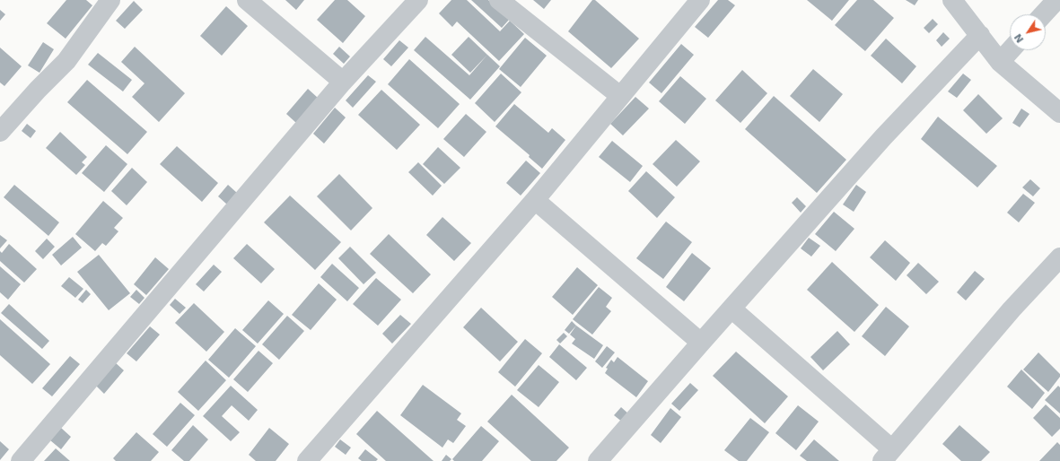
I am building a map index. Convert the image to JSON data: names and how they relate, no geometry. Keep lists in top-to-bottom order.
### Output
{
  "north": "bottom left"
}
